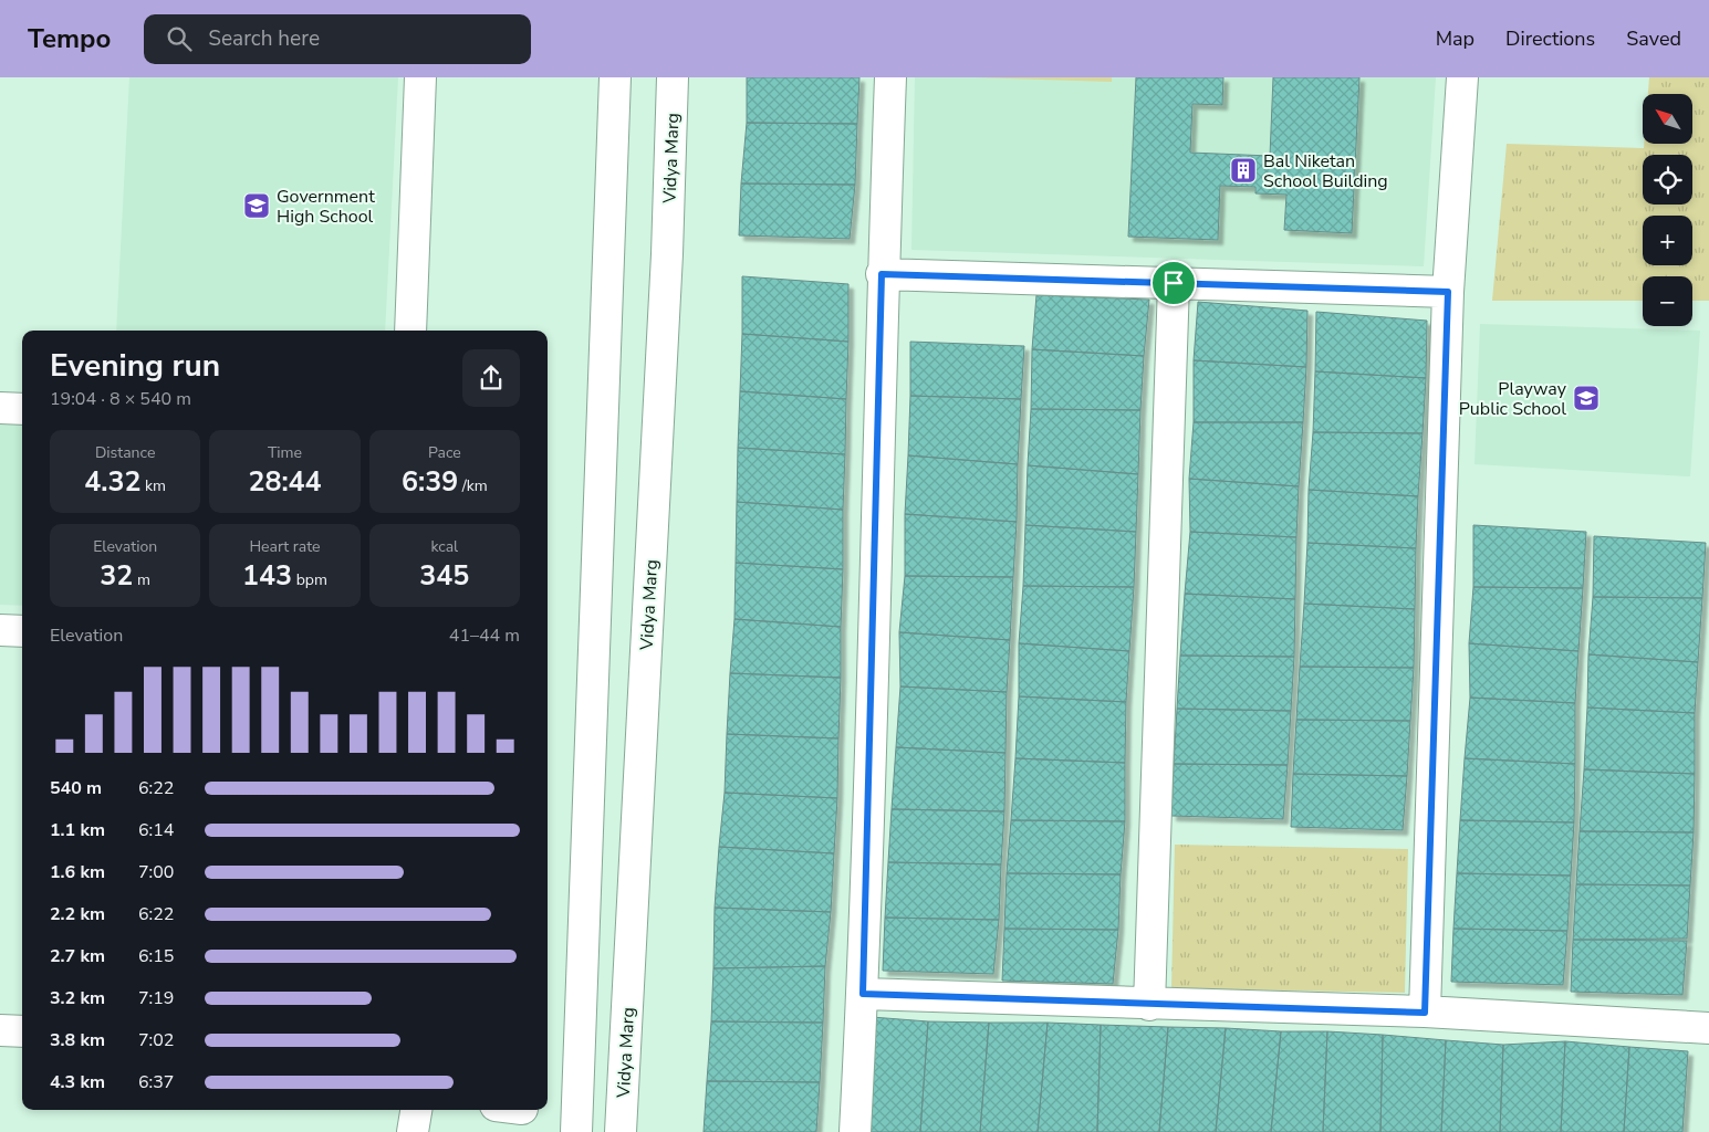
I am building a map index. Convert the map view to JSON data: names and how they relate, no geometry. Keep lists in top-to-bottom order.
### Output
{
  "streets": {
    "street": ["Vidya Marg"]
  },
  "places": {
    "building": ["Bal Niketan School Building"],
    "school or university": ["Government High School", "Playway Public School"]
  },
  "north": "top left",
  "page": {
    "header": "Tempo",
    "search": "Search here",
    "nav": ["Map", "Directions", "Saved"],
    "map_buttons": ["+", "−"],
    "heading": ["Evening run", "19:04 · 8 × 540 m"],
    "stats": [
      ["Distance", "4.32 km"],
      ["Time", "28:44"],
      ["Pace", "6:39 /km"],
      ["Elevation", "32 m"],
      ["Heart rate", "143 bpm"],
      ["kcal", "345"]
    ],
    "chart": ["Elevation", "41–44 m"],
    "list": [
      {
        "name": "540 m",
        "note": "6:22"
      },
      {
        "name": "1.1 km",
        "note": "6:14"
      },
      {
        "name": "1.6 km",
        "note": "7:00"
      },
      {
        "name": "2.2 km",
        "note": "6:22"
      },
      {
        "name": "2.7 km",
        "note": "6:15"
      },
      {
        "name": "3.2 km",
        "note": "7:19"
      },
      {
        "name": "3.8 km",
        "note": "7:02"
      },
      {
        "name": "4.3 km",
        "note": "6:37"
      }
    ]
  }
}
